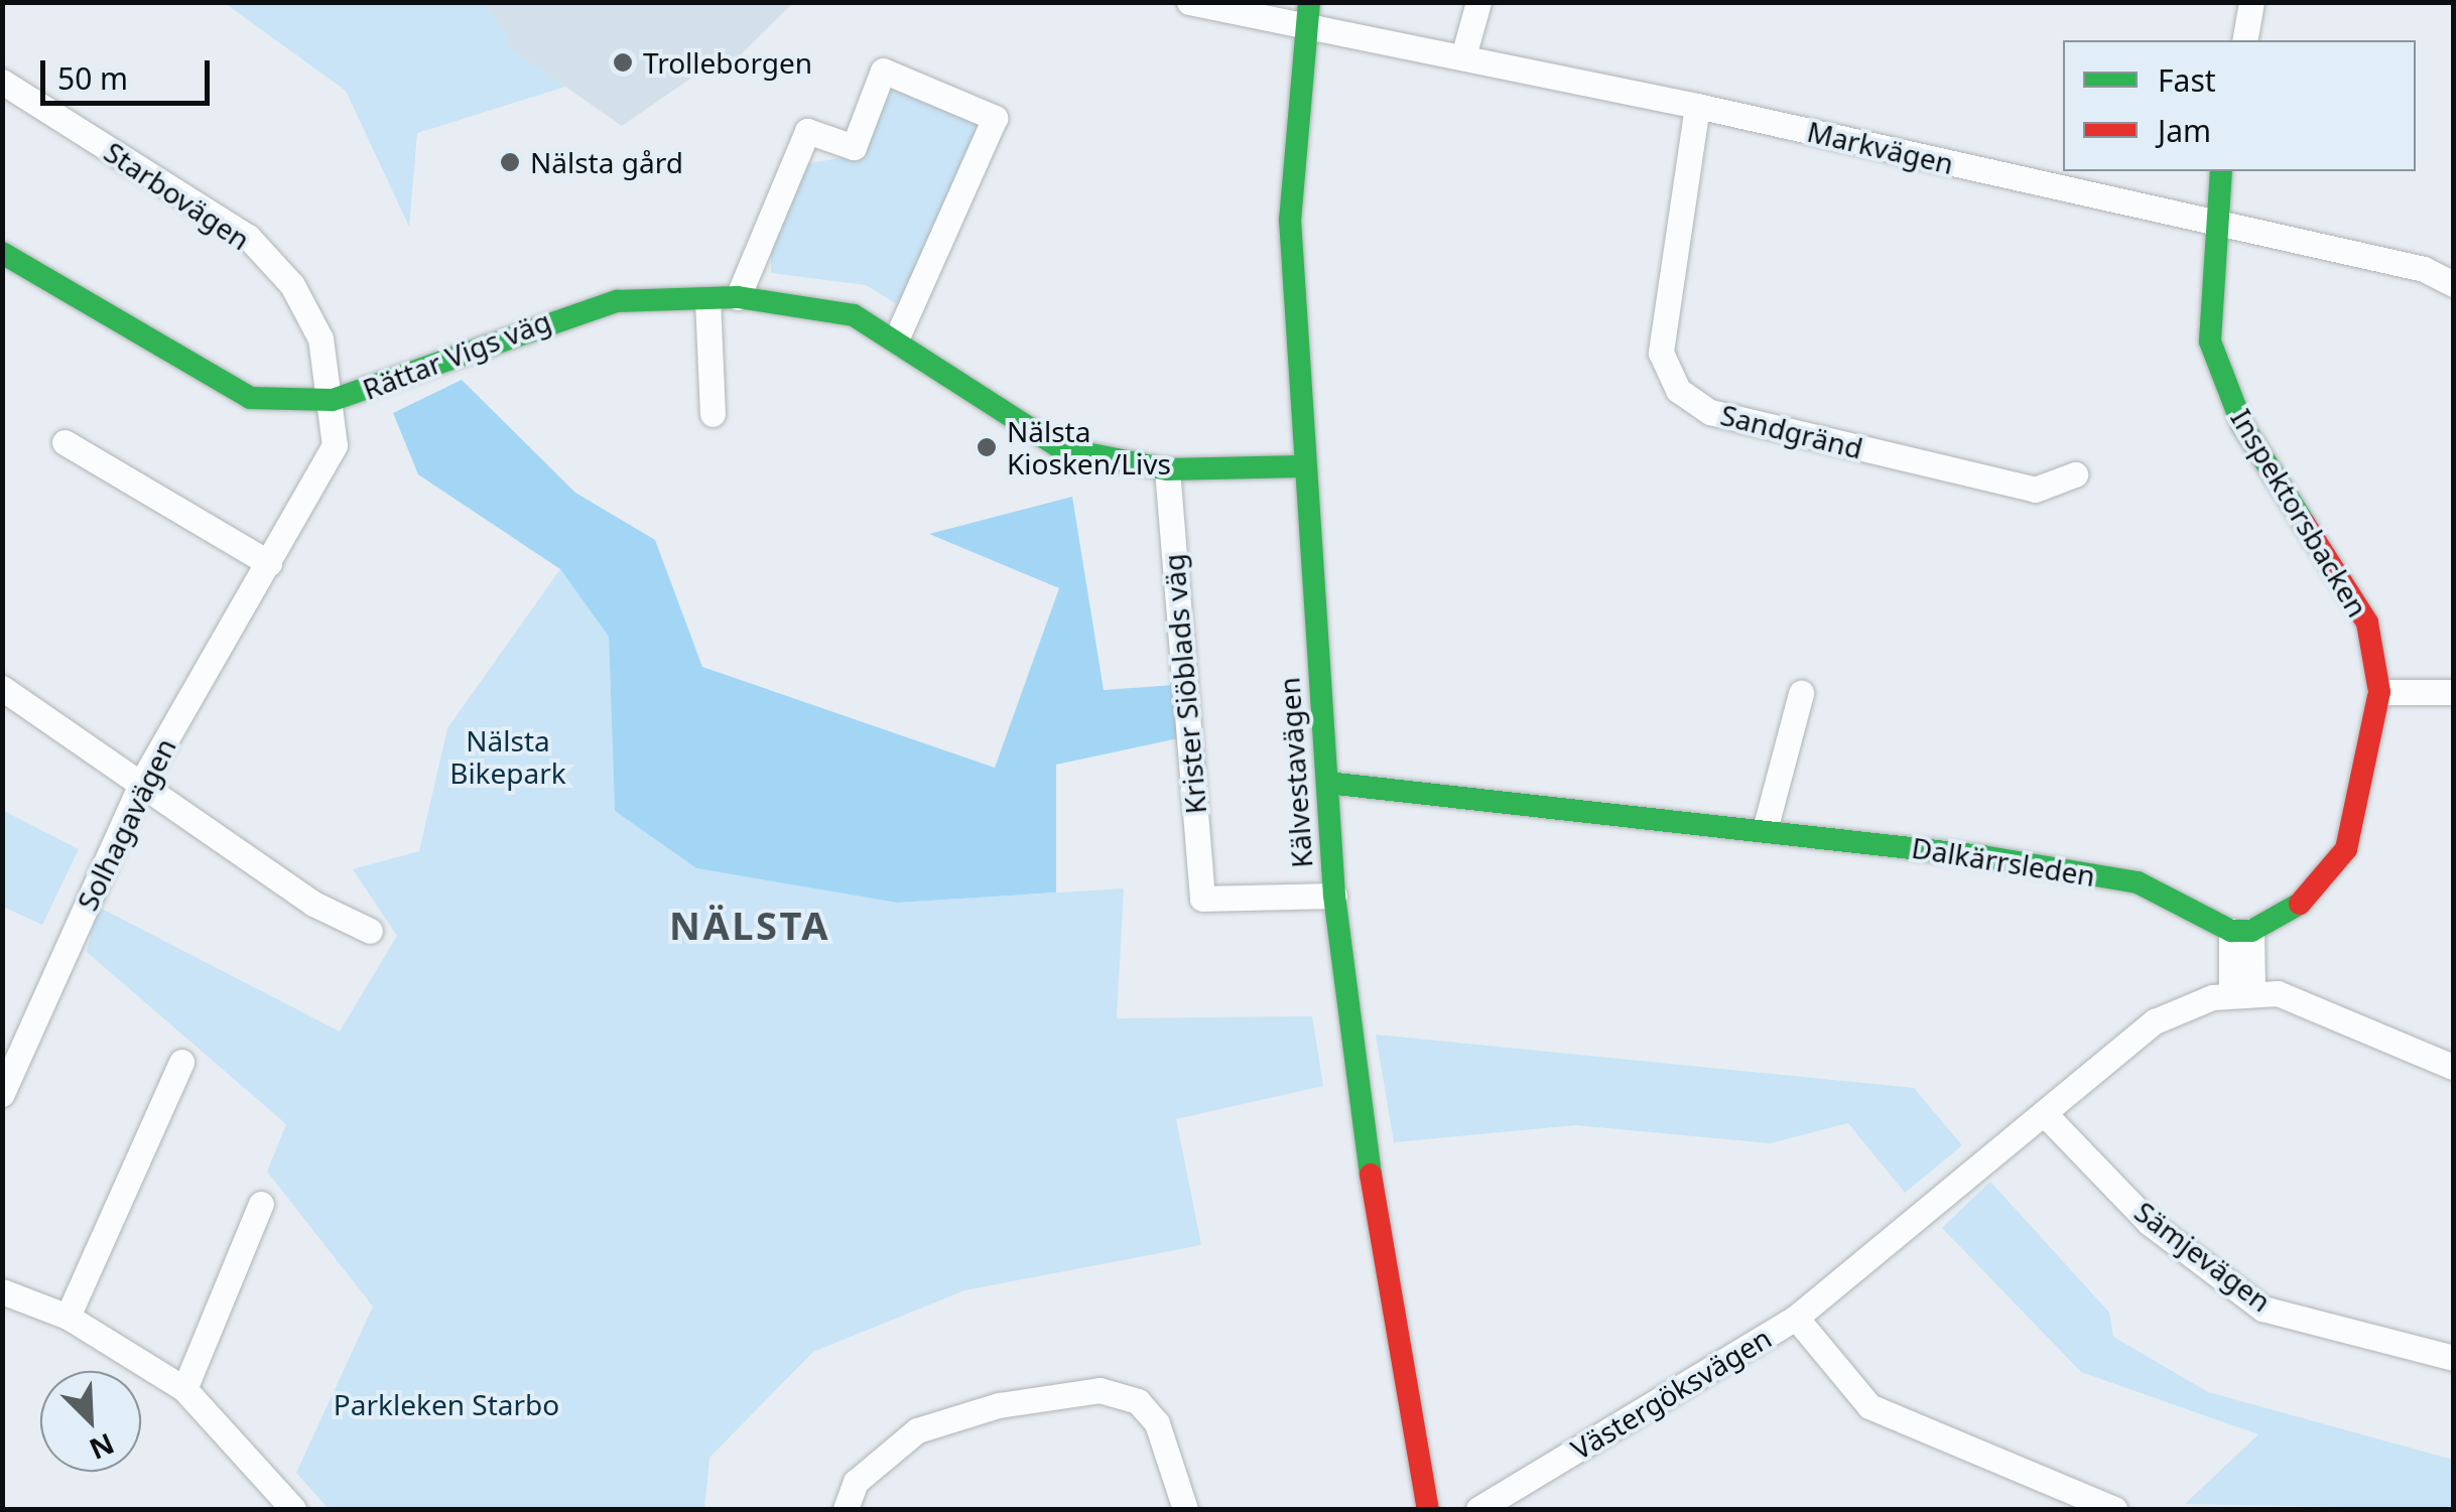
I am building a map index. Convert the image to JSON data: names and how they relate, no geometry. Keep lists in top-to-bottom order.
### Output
{
  "streets": {
    "street": [
      "Markvägen",
      "Starbovägen",
      "Rättar Vigs väg",
      "Sandgränd",
      "Inspektorsbacken",
      "Krister Siöblads väg",
      "Kälvestavägen",
      "Solhagavägen",
      "Dalkärrsleden",
      "Sämjevägen",
      "Västergöksvägen"
    ]
  },
  "crossings": [
    ["Markvägen", "Sandgränd"],
    ["Markvägen", "Inspektorsbacken"],
    ["Markvägen", "Kälvestavägen"],
    ["Starbovägen", "Rättar Vigs väg"],
    ["Starbovägen", "Solhagavägen"],
    ["Rättar Vigs väg", "Krister Siöblads väg"],
    ["Rättar Vigs väg", "Kälvestavägen"],
    ["Rättar Vigs väg", "Solhagavägen"],
    ["Inspektorsbacken", "Dalkärrsleden"],
    ["Krister Siöblads väg", "Kälvestavägen"],
    ["Kälvestavägen", "Dalkärrsleden"]
  ],
  "districts": ["NÄLSTA"],
  "parks": ["Nälsta Bikepark", "Parkleken Starbo"],
  "places": ["Trolleborgen", "Nälsta gård", "Nälsta Kiosken/Livs"],
  "legend": ["Fast", "Jam"],
  "scale_bar": "50 m",
  "north": "bottom right"
}
